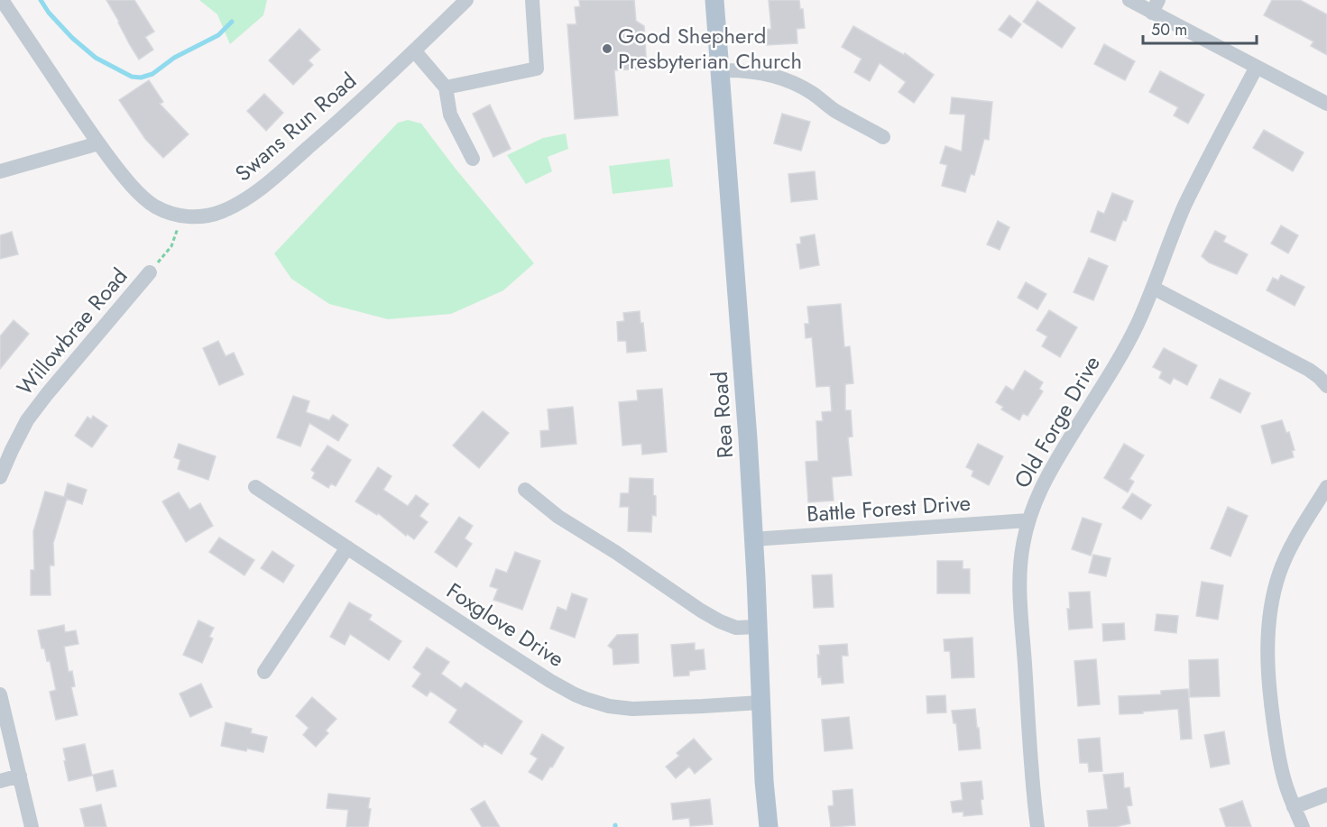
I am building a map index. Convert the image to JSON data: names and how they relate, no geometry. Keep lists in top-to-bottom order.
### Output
{
  "streets": {
    "main road": ["Rea Road"],
    "street": [
      "Swans Run Road",
      "Willowbrae Road",
      "Old Forge Drive",
      "Battle Forest Drive",
      "Foxglove Drive"
    ]
  },
  "crossings": [
    ["Rea Road", "Battle Forest Drive"],
    ["Rea Road", "Foxglove Drive"],
    ["Old Forge Drive", "Battle Forest Drive"]
  ],
  "places": ["Good Shepherd Presbyterian Church"],
  "scale_bar": "50 m"
}
